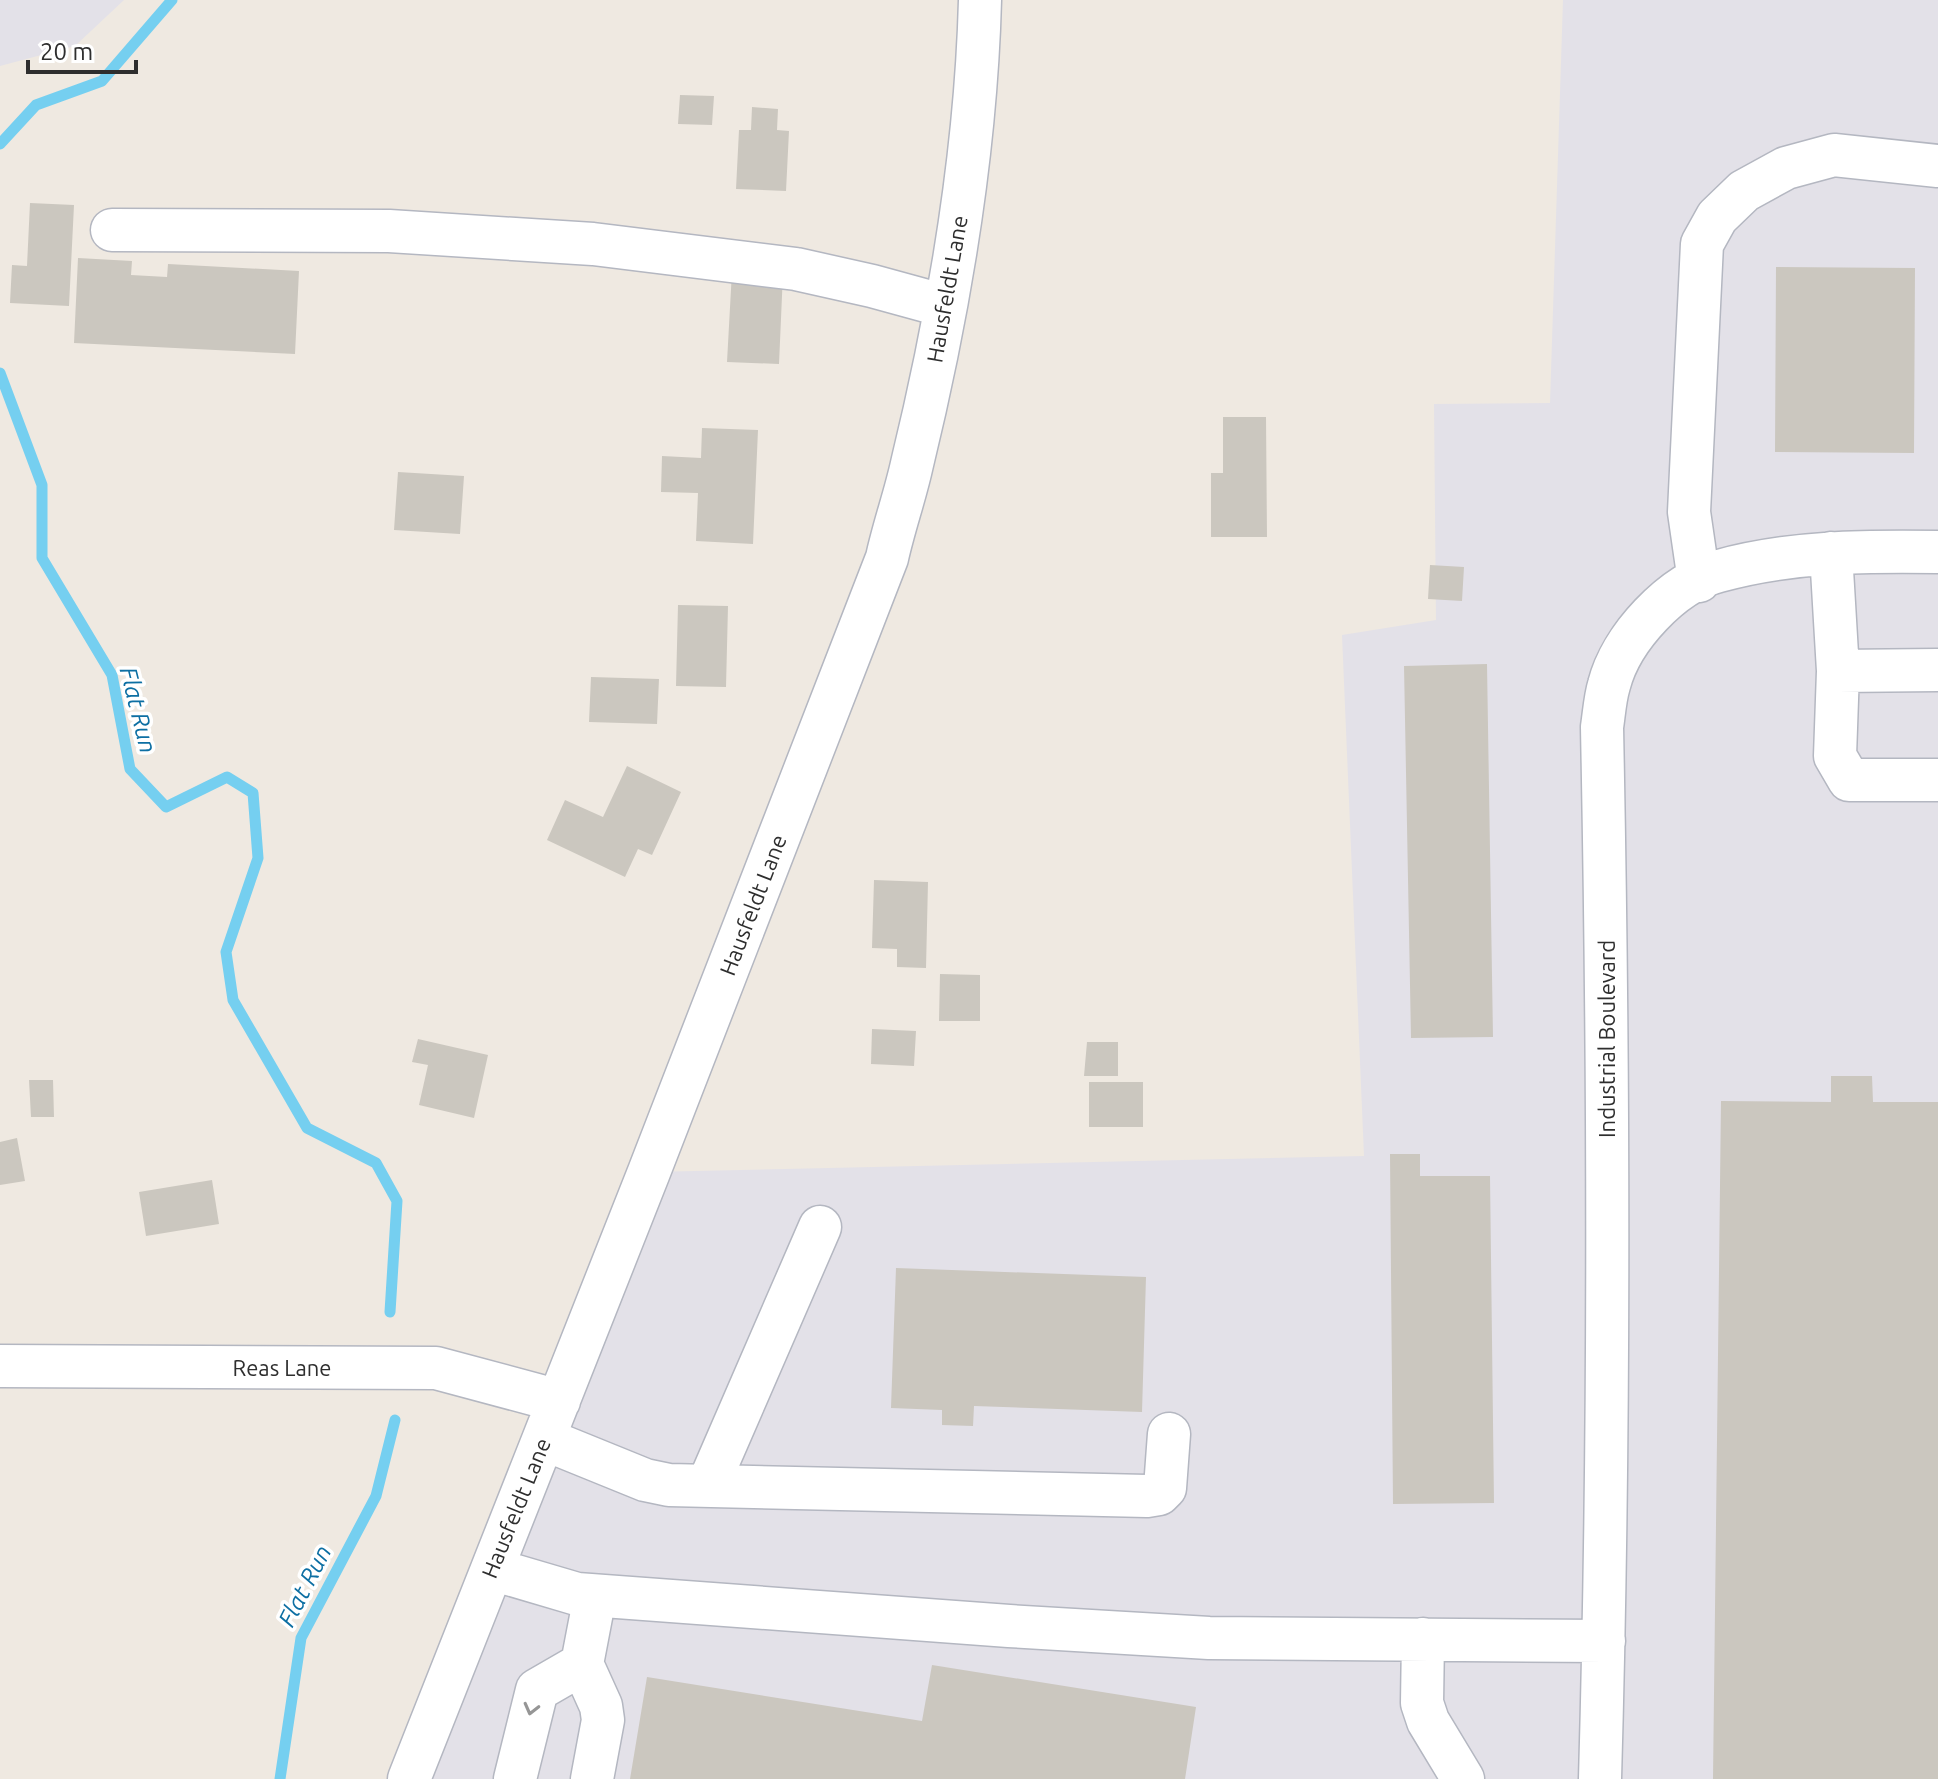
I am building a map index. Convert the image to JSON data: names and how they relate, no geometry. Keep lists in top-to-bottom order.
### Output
{
  "streets": {
    "street": ["Hausfeldt Lane", "Industrial Boulevard", "Reas Lane"]
  },
  "crossings": [
    ["Hausfeldt Lane", "Reas Lane"]
  ],
  "water": ["Flat Run"],
  "scale_bar": "20 m"
}
